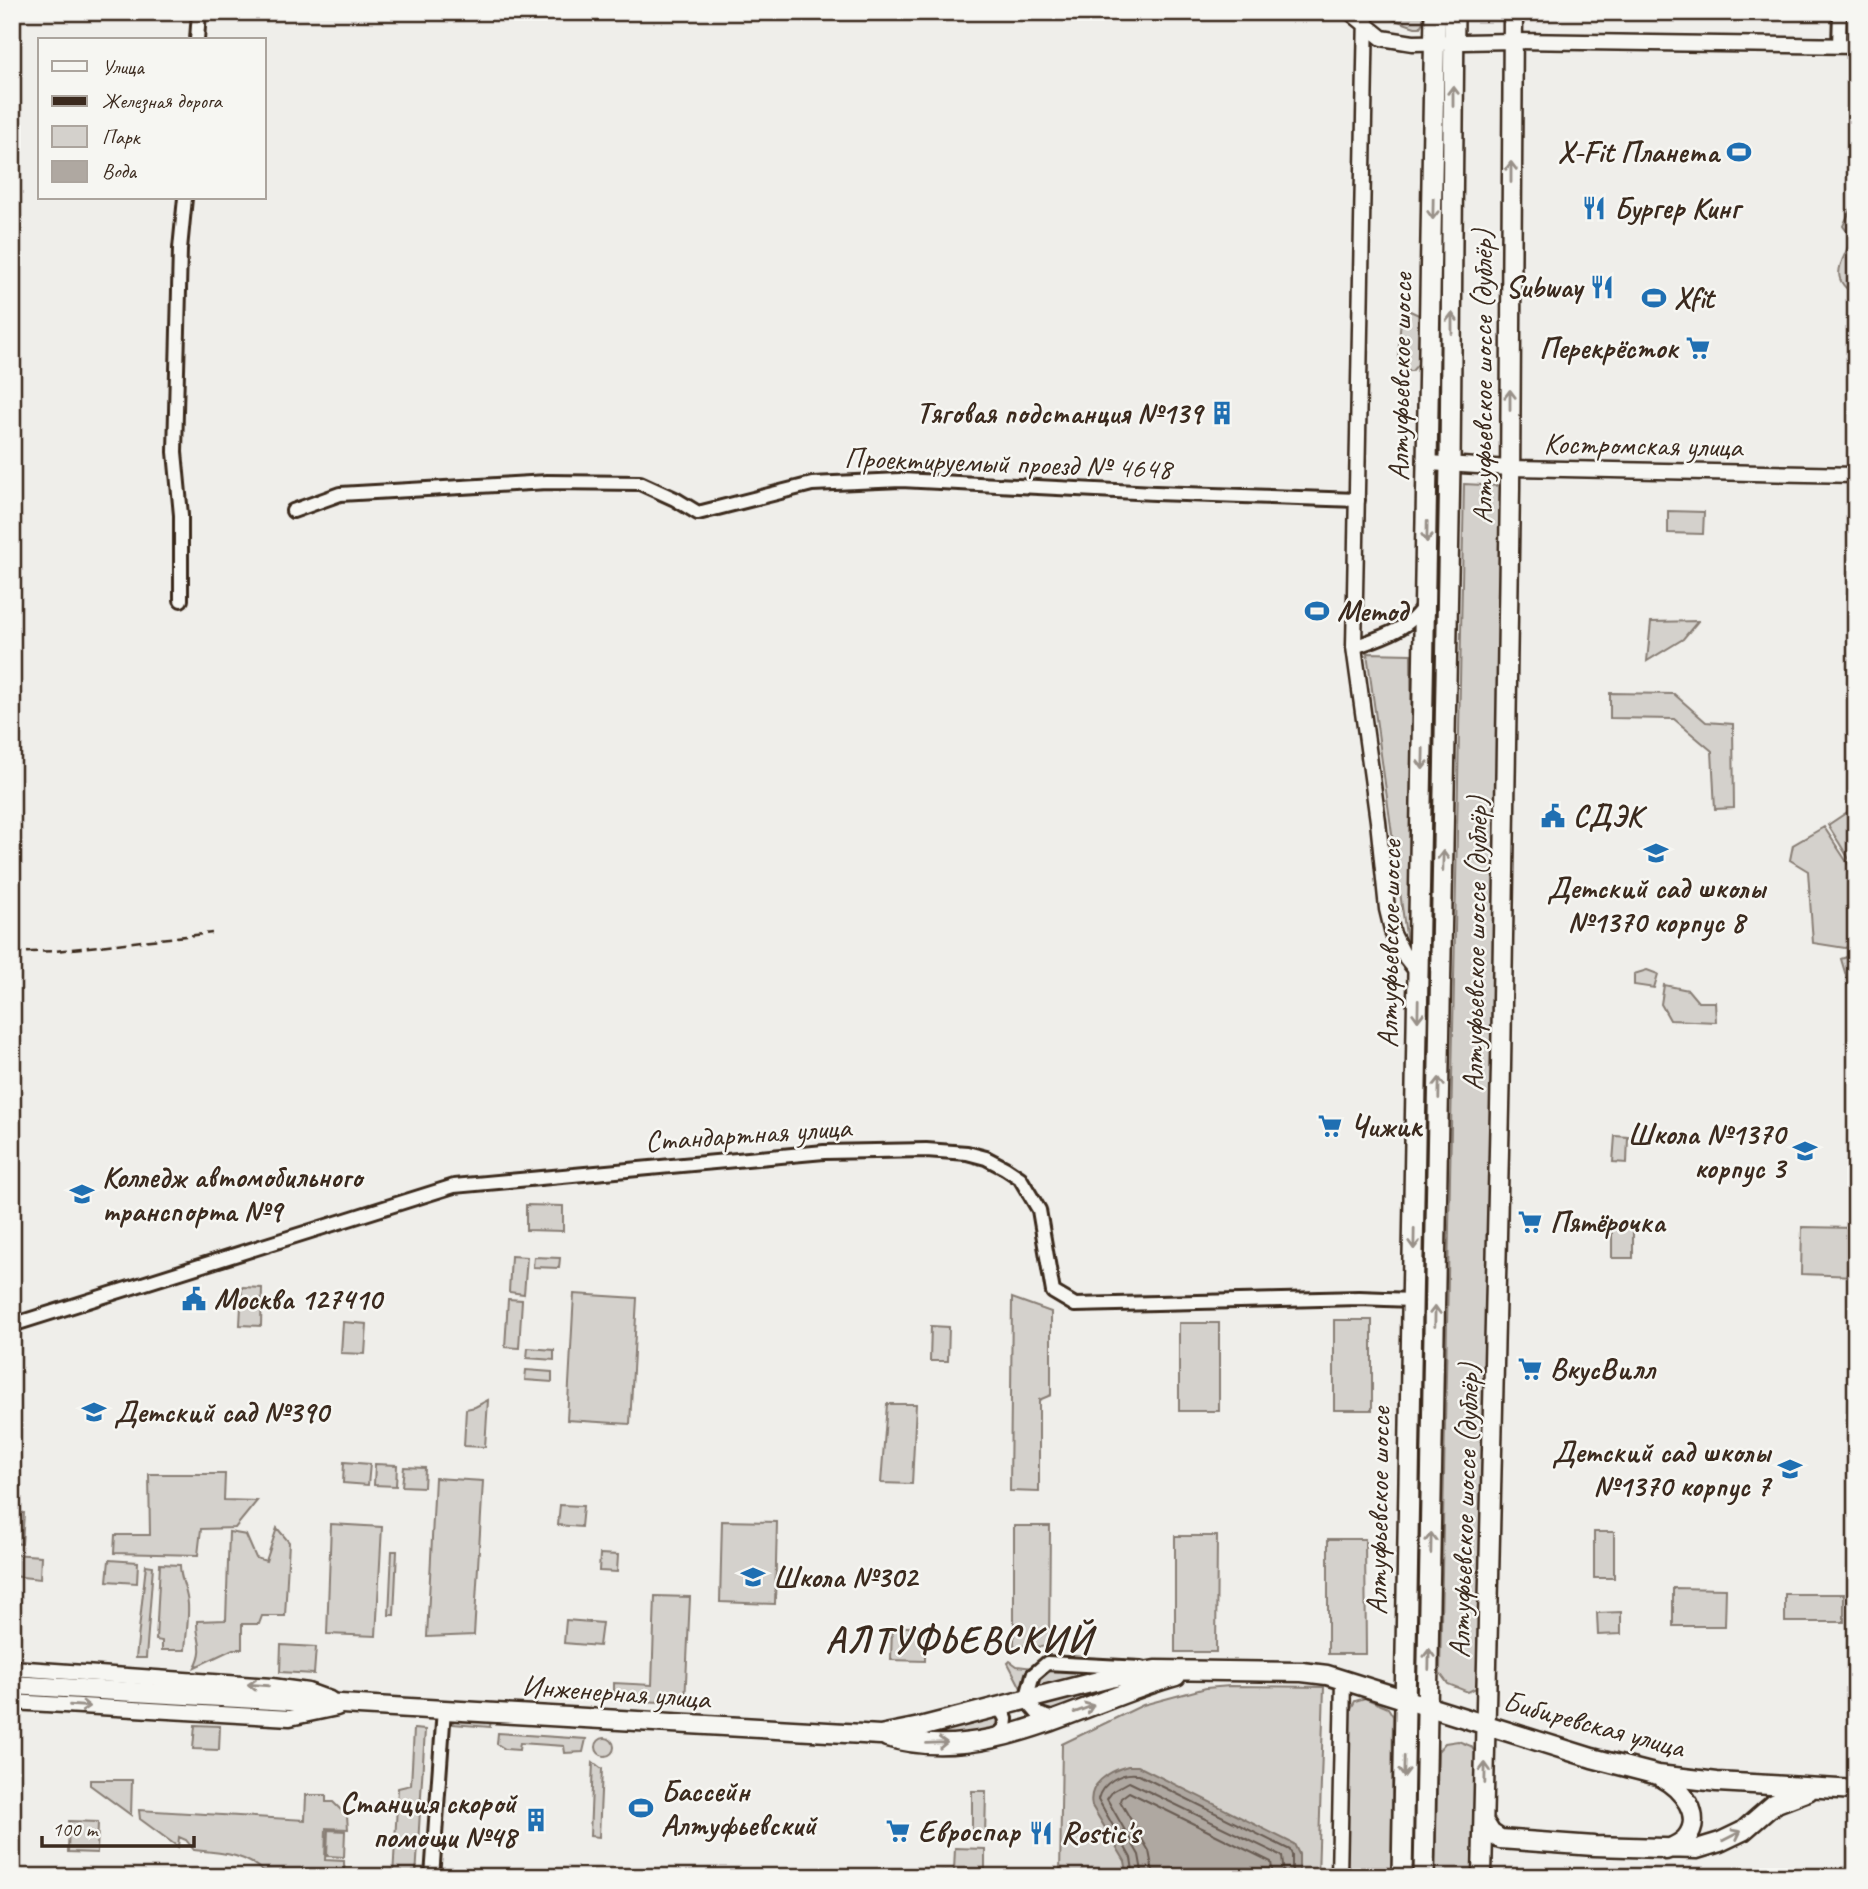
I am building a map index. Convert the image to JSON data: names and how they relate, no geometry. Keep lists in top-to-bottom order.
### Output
{
  "streets": {
    "main road": [
      "Алтуфьевское шоссе",
      "Алтуфьевское шоссе (дублёр)",
      "Инженерная улица",
      "Бибиревская улица"
    ],
    "street": ["Костромская улица", "Проектируемый проезд № 4648", "Стандартная улица"]
  },
  "crossings": [
    ["Алтуфьевское шоссе", "Алтуфьевское шоссе (дублёр)"],
    ["Алтуфьевское шоссе", "Костромская улица"],
    ["Алтуфьевское шоссе", "Стандартная улица"],
    ["Алтуфьевское шоссе", "Инженерная улица"],
    ["Алтуфьевское шоссе", "Бибиревская улица"],
    ["Алтуфьевское шоссе (дублёр)", "Костромская улица"],
    ["Алтуфьевское шоссе (дублёр)", "Проектируемый проезд № 4648"],
    ["Алтуфьевское шоссе (дублёр)", "Бибиревская улица"],
    ["Инженерная улица", "Бибиревская улица"]
  ],
  "districts": ["АЛТУФЬЕВСКИЙ"],
  "places": {
    "sports": [
      "X-Fit Планета",
      "Xfit",
      "Метод",
      "Бассейн Алтуфьевский"
    ],
    "restaurant": ["Бургер Кинг", "Subway", "Rostic's"],
    "supermarket": [
      "Перекрёсток",
      "Чижик",
      "Пятёрочка",
      "ВкусВилл",
      "Евроспар"
    ],
    "building": ["Тяговая подстанция №139", "Станция скорой помощи №48"],
    "public building": ["СДЭК", "Москва 127410"],
    "school or university": [
      "Детский сад школы №1370 корпус 8",
      "Школа №1370 корпус 3",
      "Колледж автомобильного транспорта №9",
      "Детский сад №390",
      "Детский сад школы №1370 корпус 7",
      "Школа №302"
    ]
  },
  "legend": [
    "Улица",
    "Железная дорога",
    "Парк",
    "Вода"
  ],
  "scale_bar": "100 m"
}
